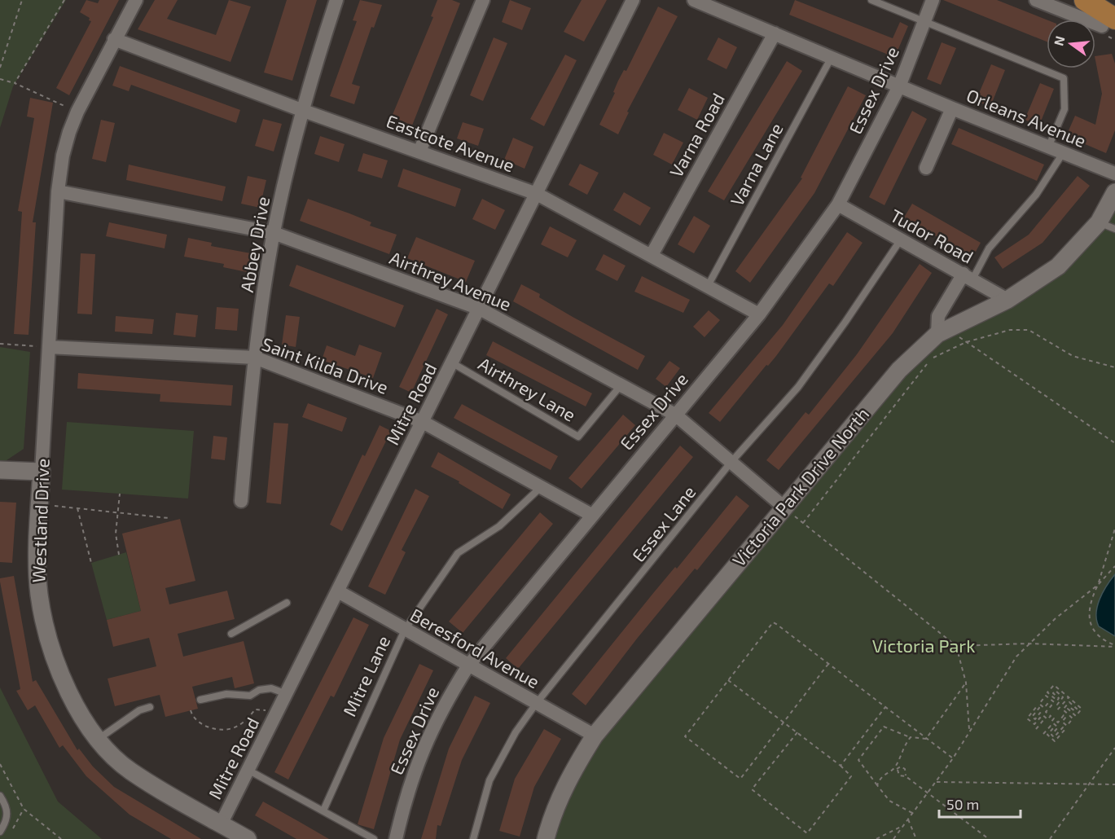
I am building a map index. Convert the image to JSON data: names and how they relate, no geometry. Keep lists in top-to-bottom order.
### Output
{
  "streets": {
    "street": [
      "Essex Drive",
      "Orleans Avenue",
      "Varna Road",
      "Eastcote Avenue",
      "Tudor Road",
      "Abbey Drive",
      "Airthrey Avenue",
      "Saint Kilda Drive",
      "Mitre Road",
      "Victoria Park Drive North",
      "Westland Drive",
      "Beresford Avenue"
    ],
    "lane": [
      "Varna Lane",
      "Airthrey Lane",
      "Essex Lane",
      "Mitre Lane"
    ]
  },
  "crossings": [
    ["Essex Drive", "Orleans Avenue"],
    ["Essex Drive", "Eastcote Avenue"],
    ["Essex Drive", "Tudor Road"],
    ["Essex Drive", "Airthrey Avenue"],
    ["Essex Drive", "Saint Kilda Drive"],
    ["Essex Drive", "Beresford Avenue"],
    ["Orleans Avenue", "Varna Road"],
    ["Orleans Avenue", "Varna Lane"],
    ["Varna Road", "Eastcote Avenue"],
    ["Eastcote Avenue", "Varna Lane"],
    ["Eastcote Avenue", "Abbey Drive"],
    ["Eastcote Avenue", "Mitre Road"],
    ["Eastcote Avenue", "Westland Drive"],
    ["Tudor Road", "Victoria Park Drive North"],
    ["Tudor Road", "Essex Lane"],
    ["Abbey Drive", "Airthrey Avenue"],
    ["Abbey Drive", "Saint Kilda Drive"],
    ["Airthrey Avenue", "Airthrey Lane"],
    ["Airthrey Avenue", "Mitre Road"],
    ["Airthrey Avenue", "Victoria Park Drive North"],
    ["Airthrey Avenue", "Westland Drive"],
    ["Airthrey Avenue", "Essex Lane"],
    ["Saint Kilda Drive", "Mitre Road"],
    ["Saint Kilda Drive", "Westland Drive"],
    ["Saint Kilda Drive", "Mitre Lane"],
    ["Airthrey Lane", "Mitre Road"],
    ["Mitre Road", "Westland Drive"],
    ["Mitre Road", "Beresford Avenue"],
    ["Victoria Park Drive North", "Beresford Avenue"],
    ["Essex Lane", "Beresford Avenue"],
    ["Beresford Avenue", "Mitre Lane"]
  ],
  "parks": ["Victoria Park"],
  "scale_bar": "50 m",
  "north": "left"
}
